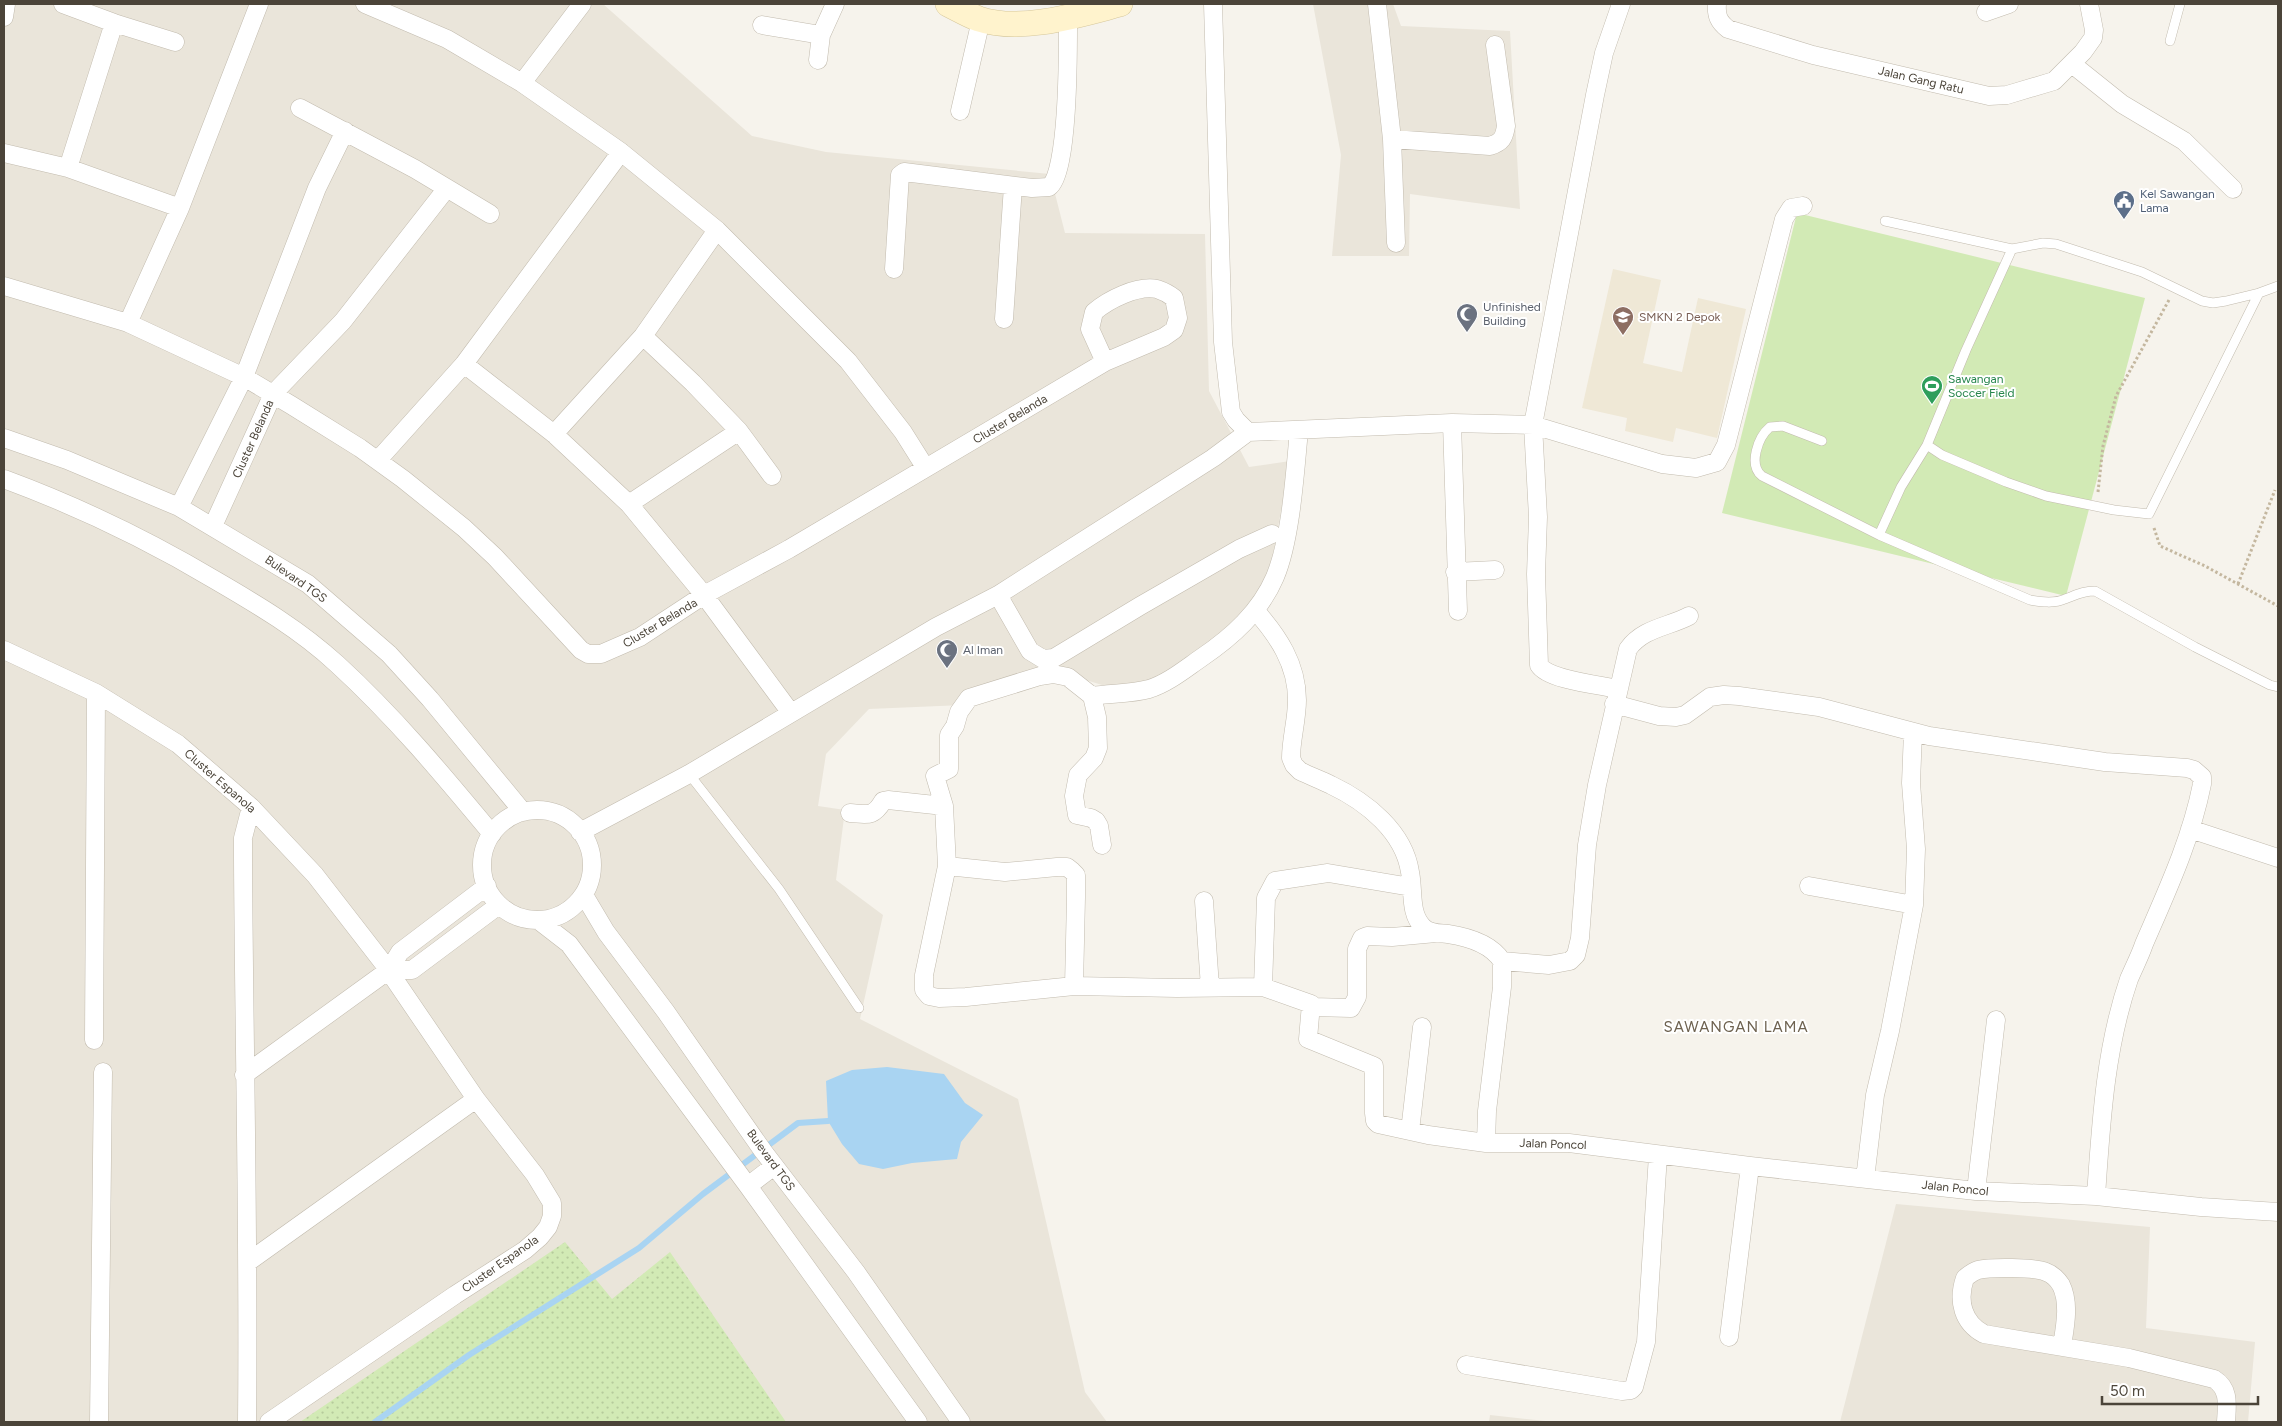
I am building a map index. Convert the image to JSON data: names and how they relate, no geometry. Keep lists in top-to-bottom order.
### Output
{
  "streets": {
    "street": [
      "Jalan Gang Ratu",
      "Cluster Belanda",
      "Bulevard TGS",
      "Cluster Espanola",
      "Jalan Poncol"
    ]
  },
  "crossings": [
    ["Cluster Belanda", "Bulevard TGS"]
  ],
  "districts": ["SAWANGAN LAMA"],
  "places": {
    "public building": ["Kel Sawangan Lama"],
    "mosque": ["Unfinished Building", "Al Iman"],
    "school or university": ["SMKN 2 Depok"],
    "sports": ["Sawangan Soccer Field"]
  },
  "scale_bar": "50 m"
}
